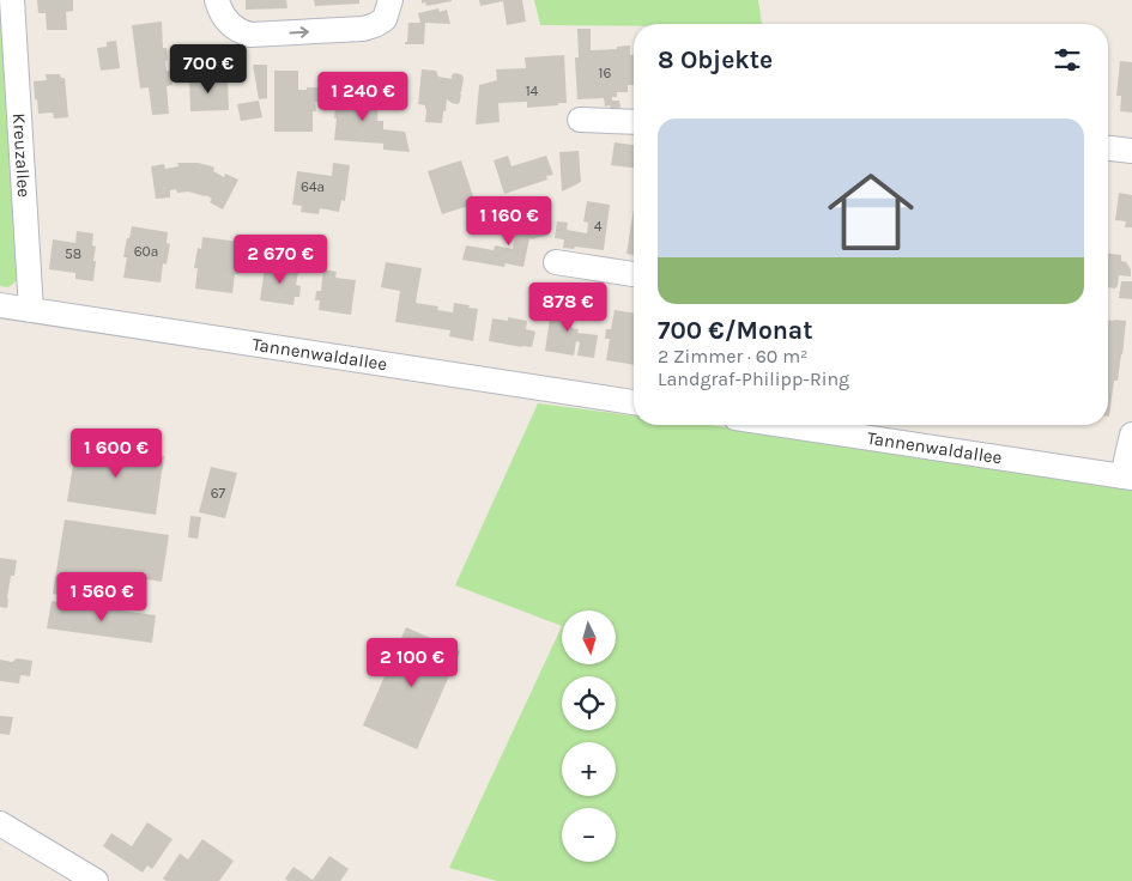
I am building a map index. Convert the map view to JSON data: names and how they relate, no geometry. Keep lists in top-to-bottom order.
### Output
{
  "streets": {
    "street": ["Kreuzallee", "Tannenwaldallee"]
  },
  "crossings": [
    ["Kreuzallee", "Tannenwaldallee"]
  ],
  "house_numbers": [
    "16",
    "14",
    "64a",
    "4",
    "60a",
    "58",
    "67"
  ],
  "north": "bottom",
  "page": {
    "heading": "8 Objekte",
    "price": [
      "700 €",
      "1 240 €",
      "1 160 €",
      "2 670 €",
      "878 €",
      "1 600 €",
      "1 560 €",
      "2 100 €"
    ],
    "list": [
      {
        "name": "700 €/Monat",
        "note": "2 Zimmer · 60 m² · Landgraf-Philipp-Ring"
      }
    ],
    "map_buttons": ["+", "−"]
  }
}
